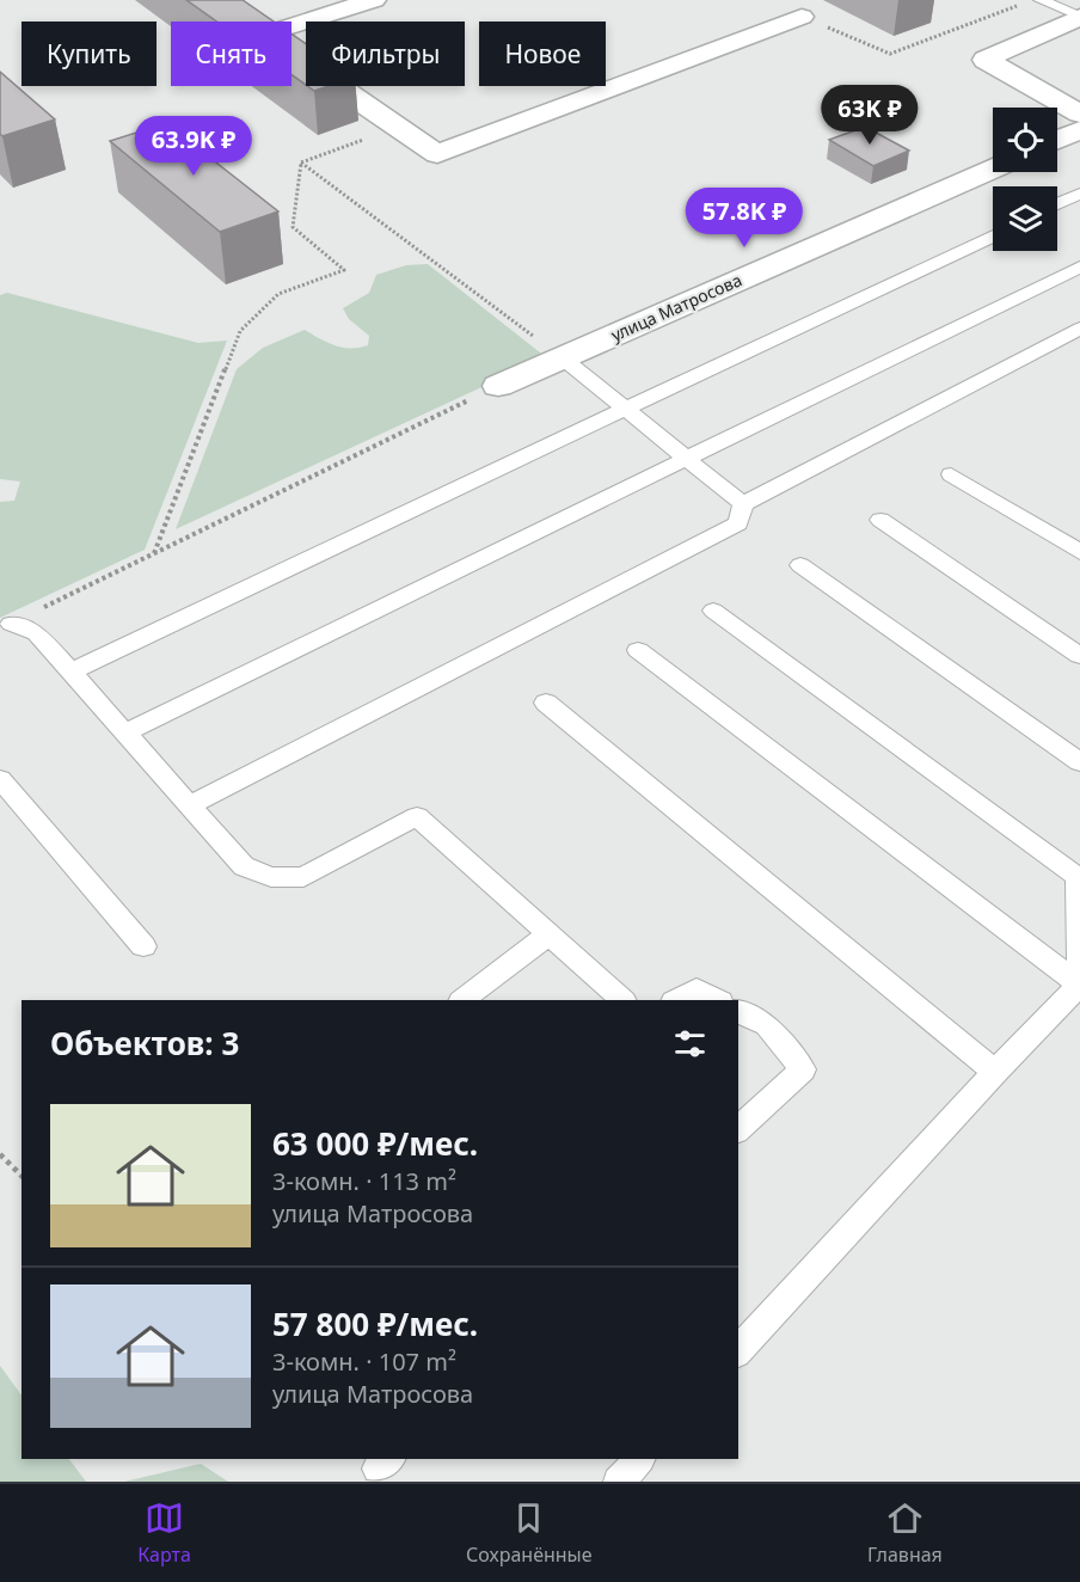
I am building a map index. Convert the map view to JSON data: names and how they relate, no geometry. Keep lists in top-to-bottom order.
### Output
{
  "streets": {
    "street": ["улица Матросова"]
  },
  "page": {
    "chip": [
      "Купить",
      "Снять",
      "Фильтры",
      "Новое"
    ],
    "price": ["63K ₽", "63.9K ₽", "57.8K ₽"],
    "heading": "Объектов: 3",
    "list": [
      {
        "name": "63 000 ₽/мес.",
        "note": "3-комн. · 113 m² · улица Матросова"
      },
      {
        "name": "57 800 ₽/мес.",
        "note": "3-комн. · 107 m² · улица Матросова"
      }
    ],
    "tabs": ["Карта", "Сохранённые", "Главная"]
  }
}
